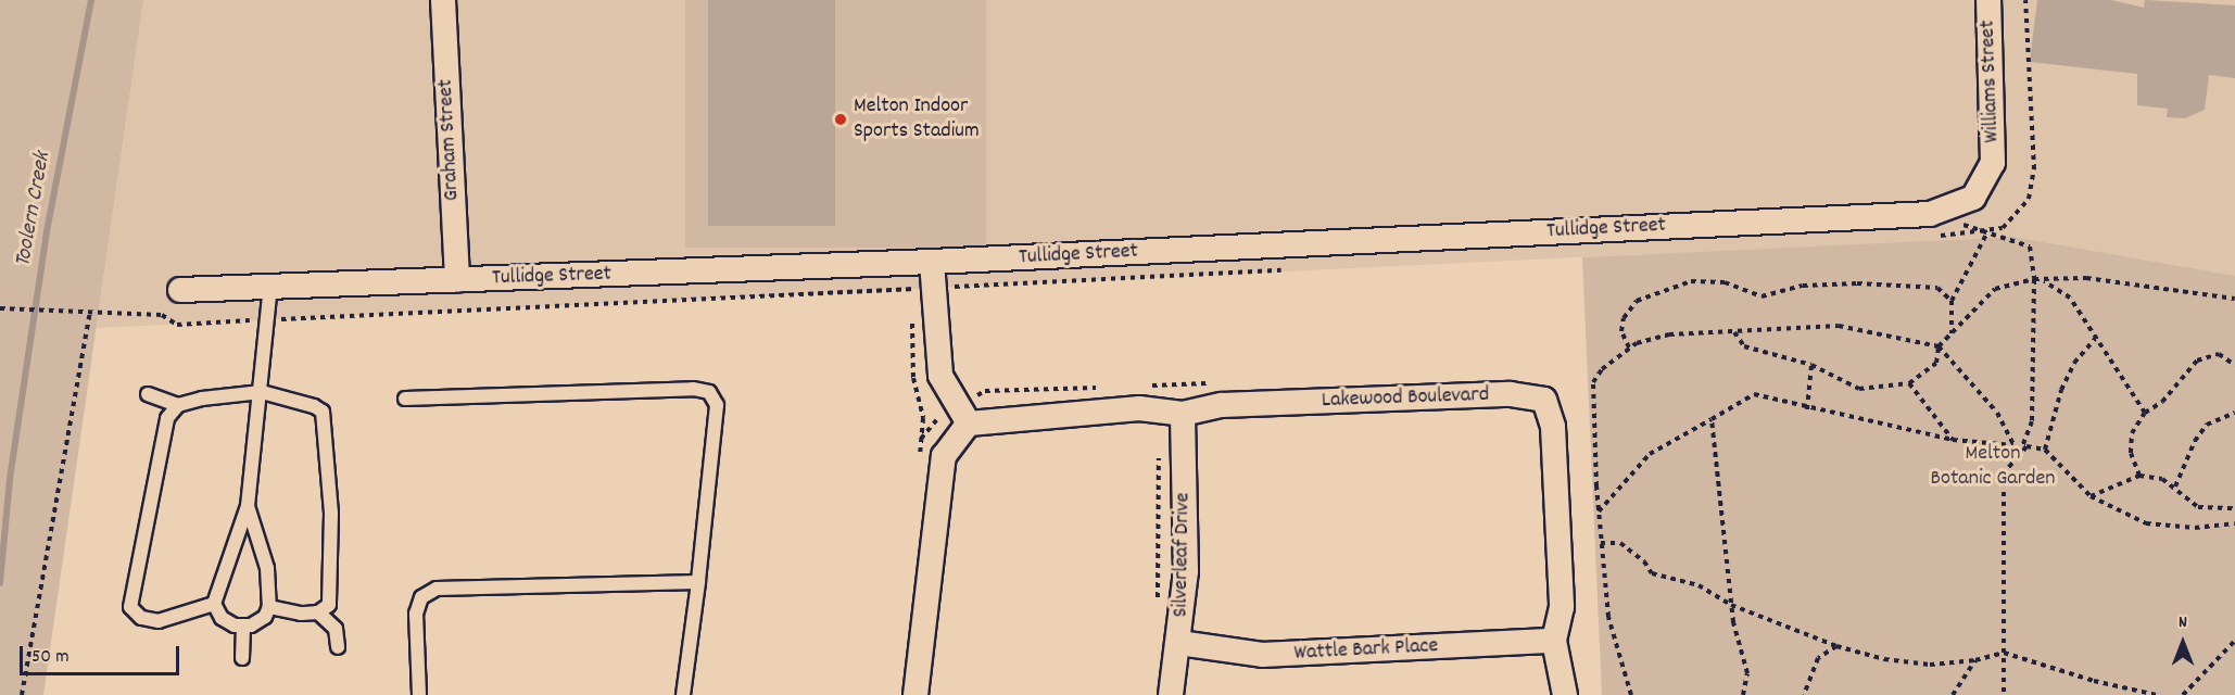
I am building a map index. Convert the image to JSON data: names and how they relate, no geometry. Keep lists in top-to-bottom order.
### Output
{
  "streets": {
    "street": [
      "Williams Street",
      "Graham Street",
      "Tullidge Street",
      "Lakewood Boulevard",
      "Silverleaf Drive",
      "Wattle Bark Place"
    ]
  },
  "crossings": [
    ["Williams Street", "Tullidge Street"],
    ["Graham Street", "Tullidge Street"],
    ["Lakewood Boulevard", "Silverleaf Drive"],
    ["Lakewood Boulevard", "Wattle Bark Place"],
    ["Silverleaf Drive", "Wattle Bark Place"]
  ],
  "water": ["Toolern Creek"],
  "parks": ["Melton Botanic Garden"],
  "places": ["Melton Indoor Sports Stadium"],
  "scale_bar": "50 m",
  "north": "top"
}
